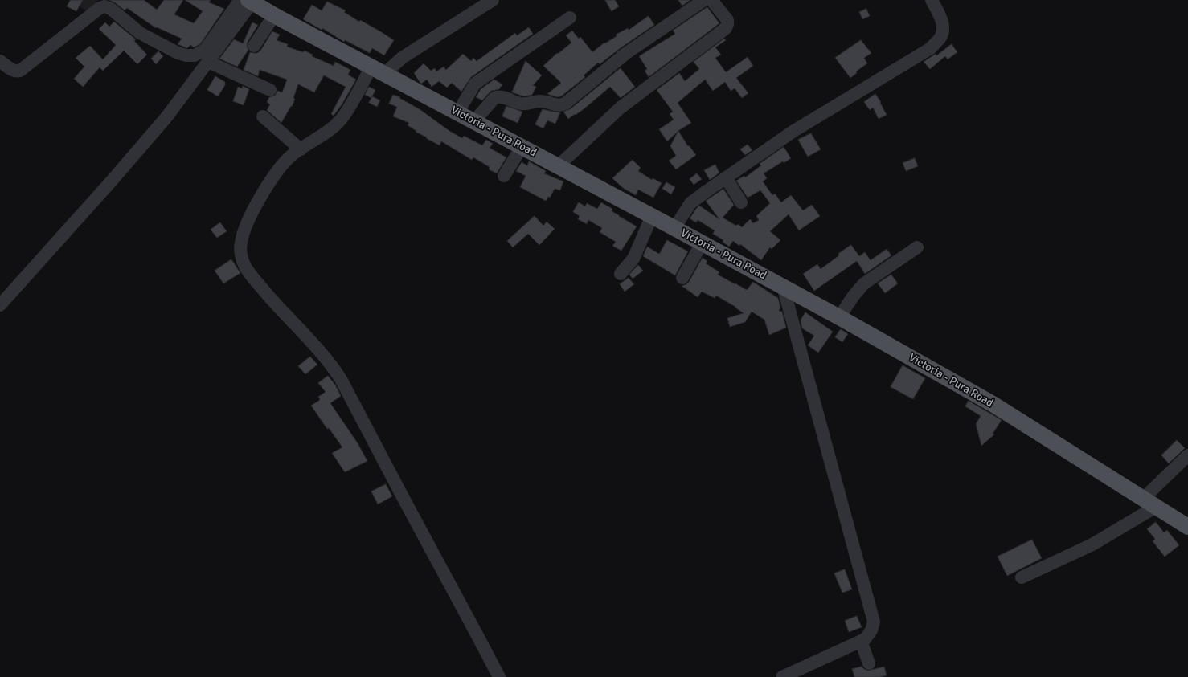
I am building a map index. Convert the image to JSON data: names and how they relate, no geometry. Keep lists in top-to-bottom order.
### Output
{
  "streets": {
    "main road": ["Victoria - Pura Road"]
  }
}
